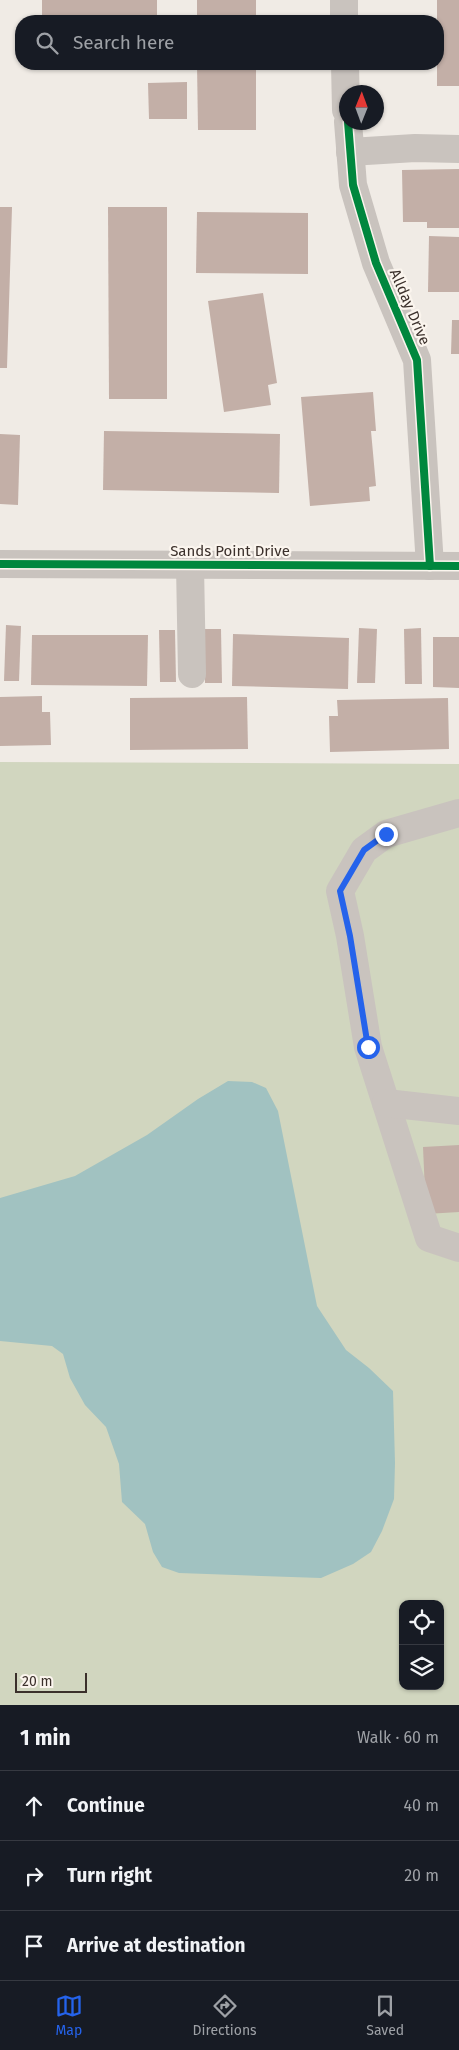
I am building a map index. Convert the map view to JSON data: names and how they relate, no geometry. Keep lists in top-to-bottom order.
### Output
{
  "streets": {
    "street": ["Allday Drive", "Sands Point Drive"]
  },
  "crossings": [
    ["Allday Drive", "Sands Point Drive"]
  ],
  "scale_bar": "20 m",
  "north": "top",
  "page": {
    "search": "Search here",
    "scale": "20 m",
    "heading": ["1 min", "Walk · 60 m"],
    "list": [
      ["Continue", "40 m"],
      ["Turn right", "20 m"],
      "Arrive at destination"
    ],
    "nav": ["Map", "Directions", "Saved"]
  }
}
